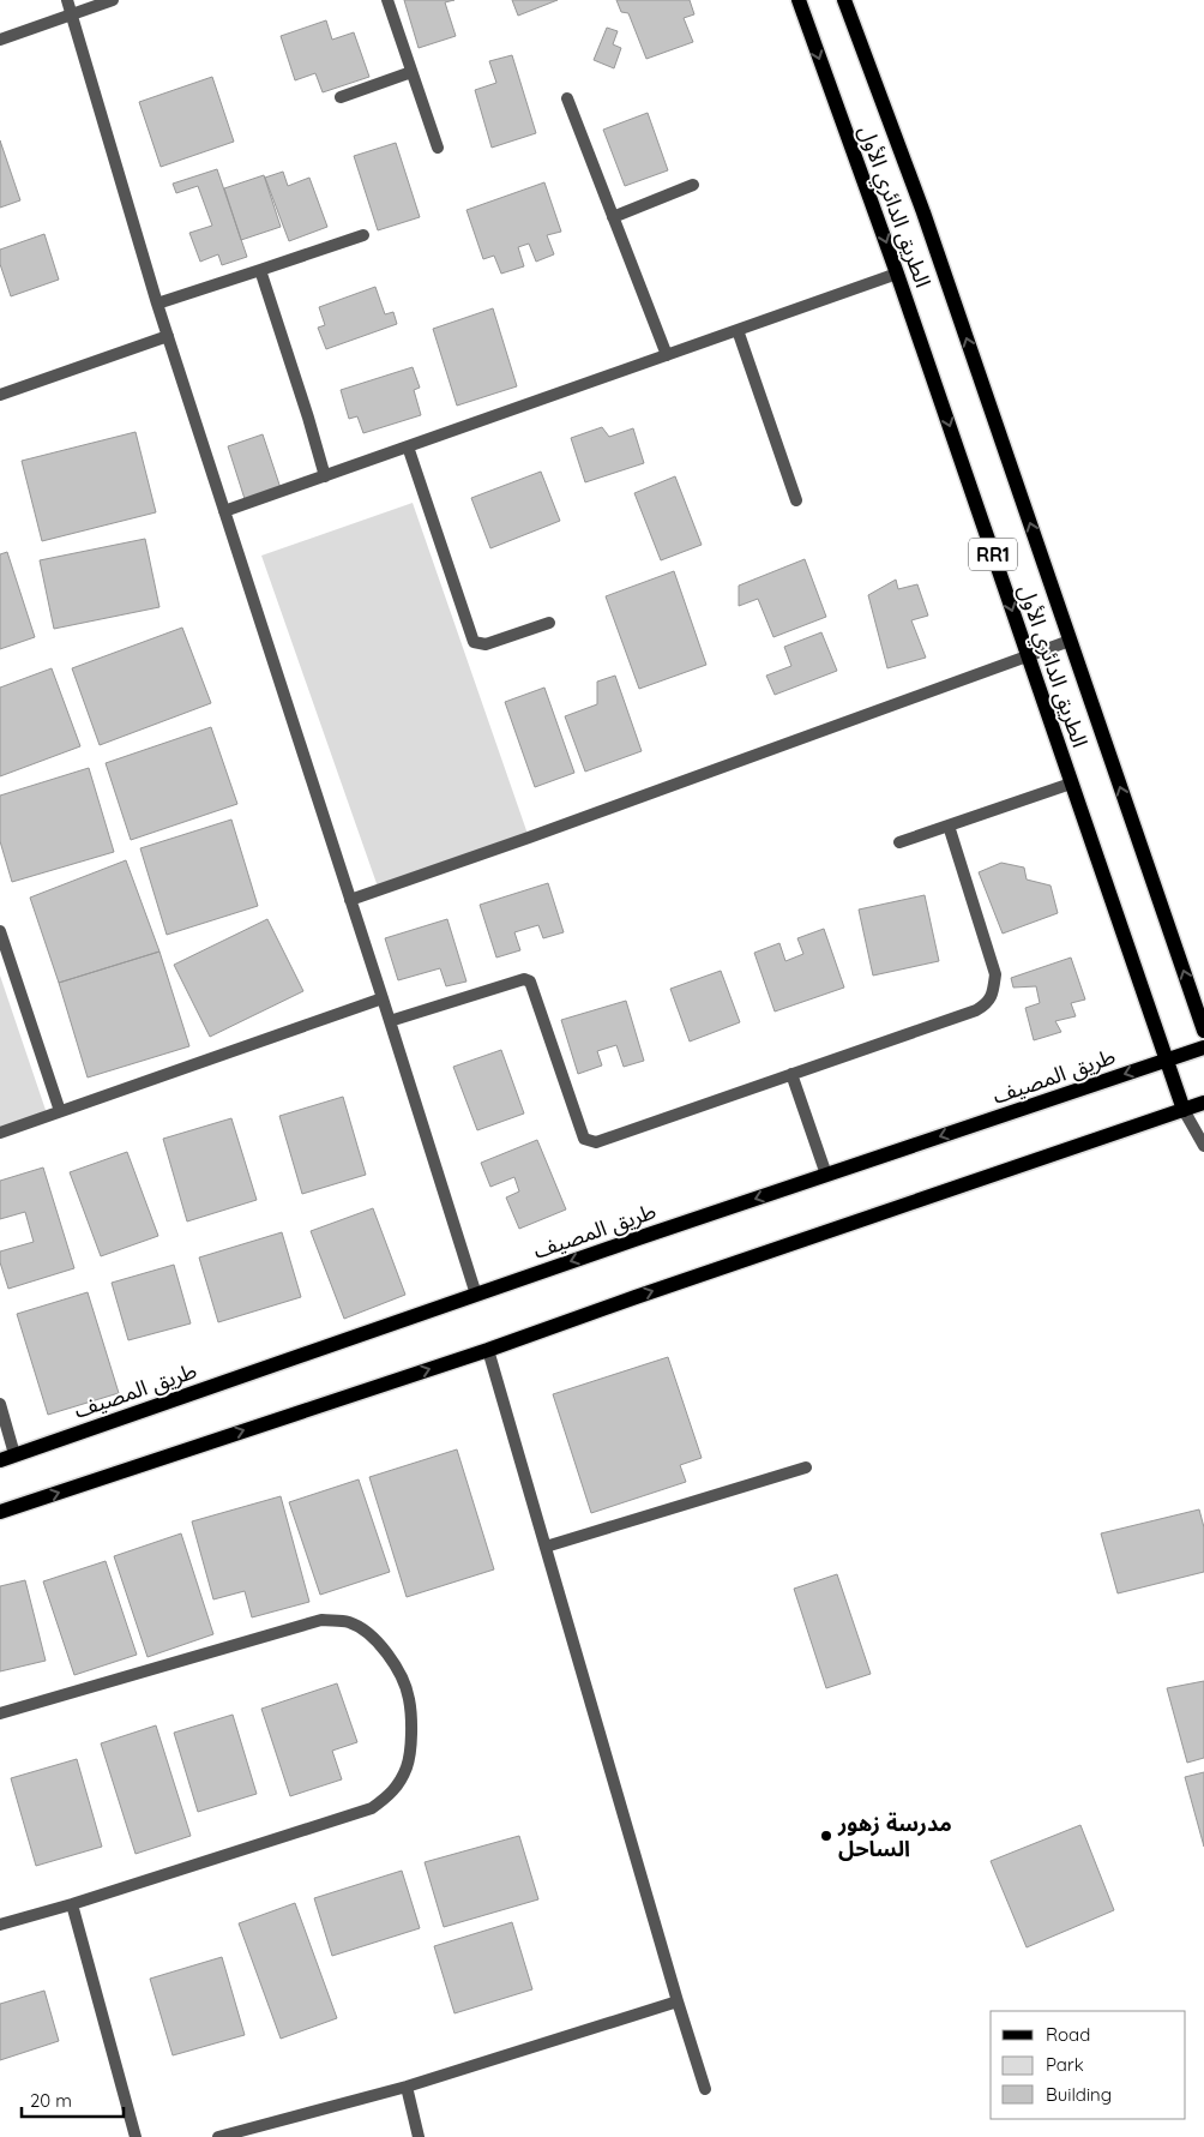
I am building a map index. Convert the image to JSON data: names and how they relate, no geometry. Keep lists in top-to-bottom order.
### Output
{
  "streets": {
    "main road": ["الطريق الدائري الأول", "RR1", "طريق المصيف"]
  },
  "crossings": [
    ["الطريق الدائري الأول", "طريق المصيف"]
  ],
  "places": ["مدرسة زهور الساحل"],
  "legend": ["Road", "Park", "Building"],
  "scale_bar": "20 m"
}
